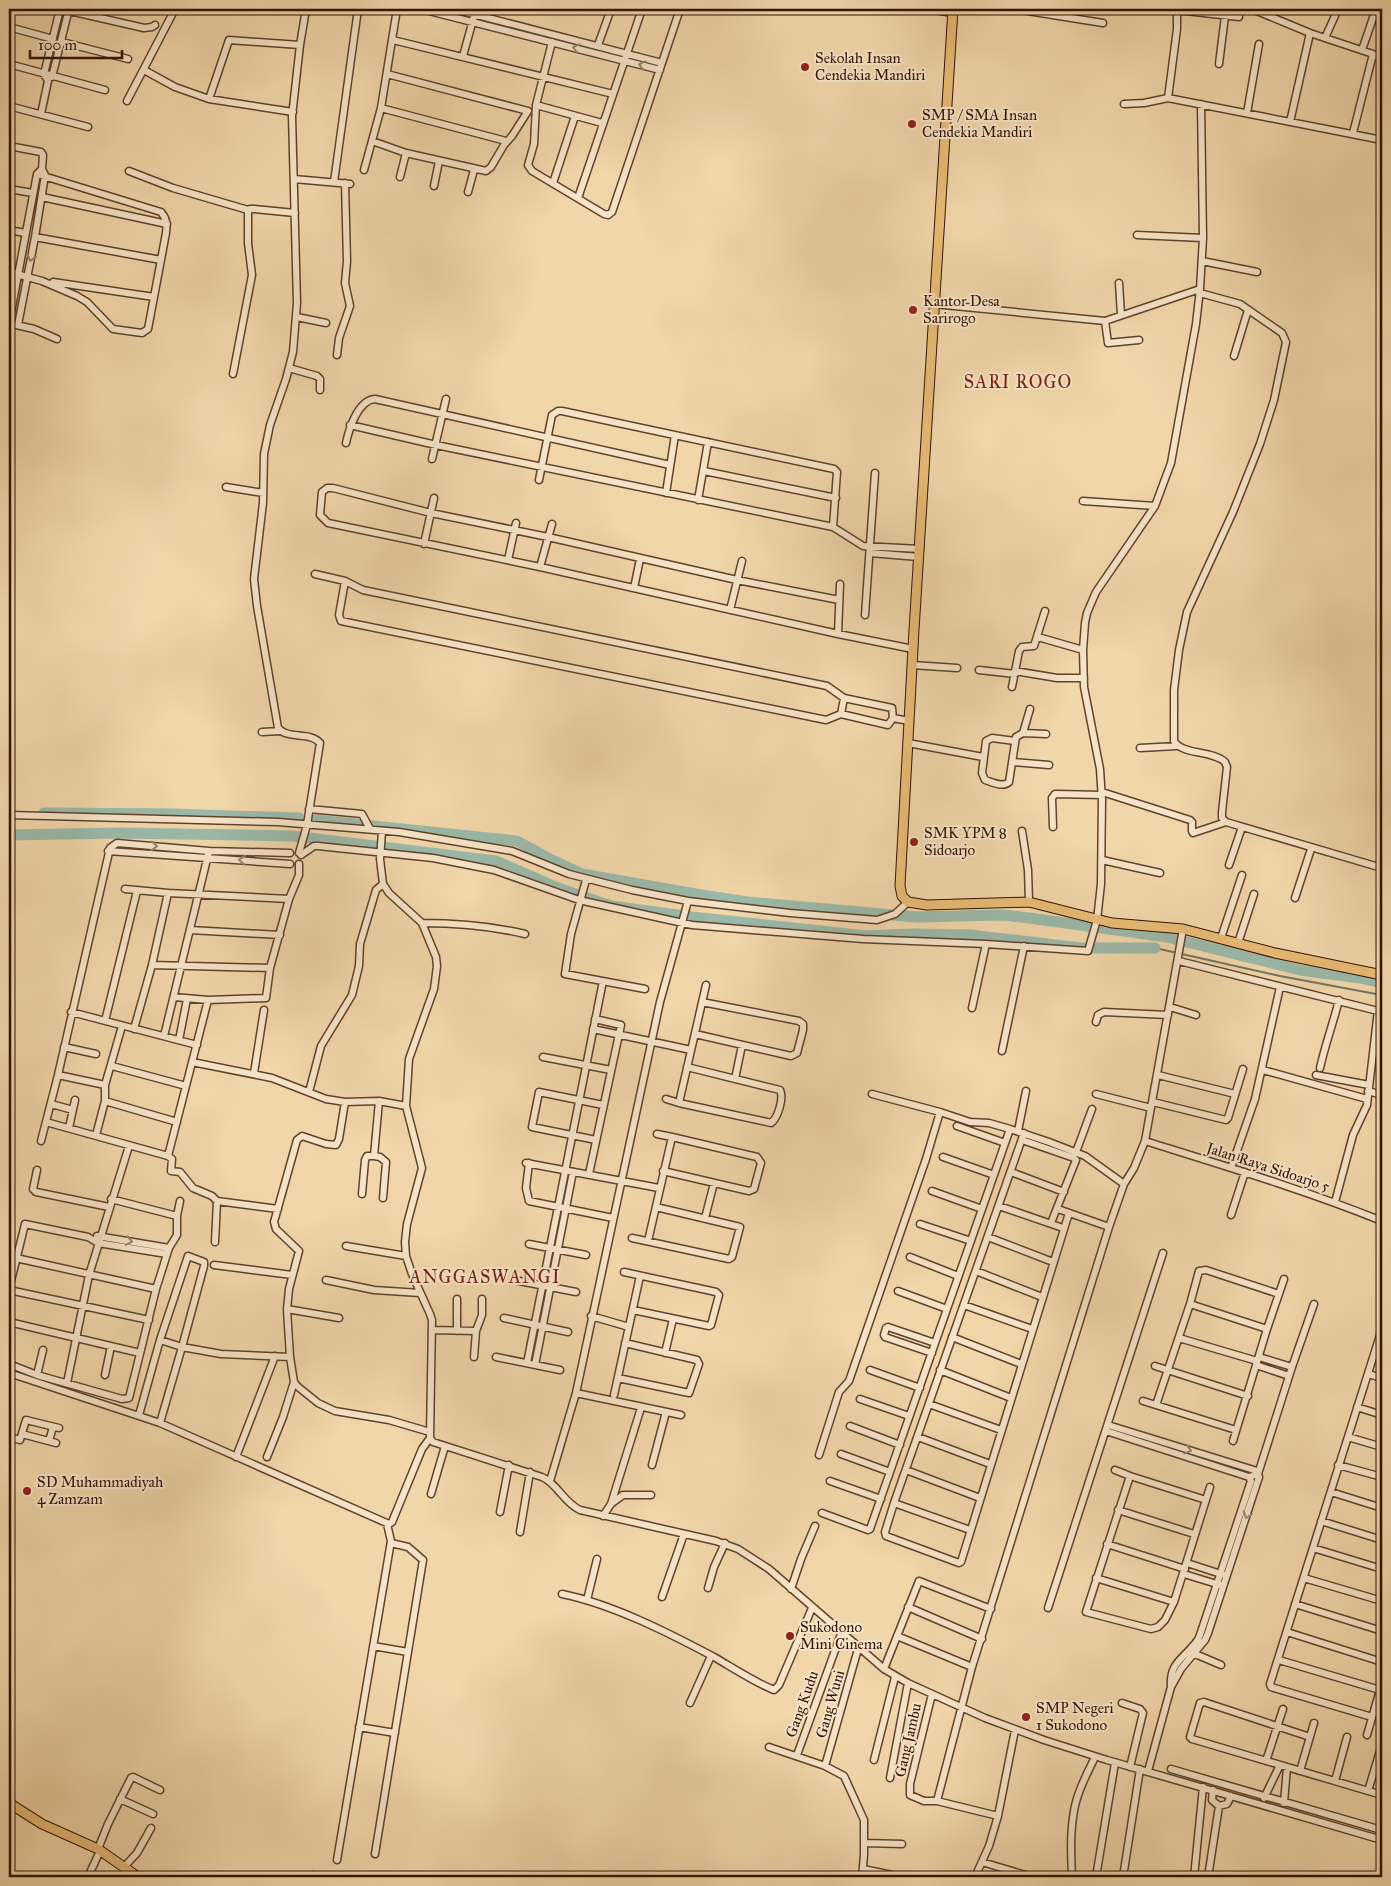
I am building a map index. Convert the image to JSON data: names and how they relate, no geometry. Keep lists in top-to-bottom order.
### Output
{
  "streets": {
    "street": [
      "Jalan Raya Sidoarjo 5",
      "Gang Kudu",
      "Gang Wuni",
      "Gang Jambu"
    ]
  },
  "districts": ["SARI ROGO", "ANGGASWANGI"],
  "places": [
    "Sekolah Insan Cendekia Mandiri",
    "SMP / SMA Insan Cendekia Mandiri",
    "Kantor Desa Sarirogo",
    "SMK YPM 8 Sidoarjo",
    "SD Muhammadiyah 4 Zamzam",
    "Sukodono Mini Cinema",
    "SMP Negeri 1 Sukodono"
  ],
  "scale_bar": "100 m"
}
